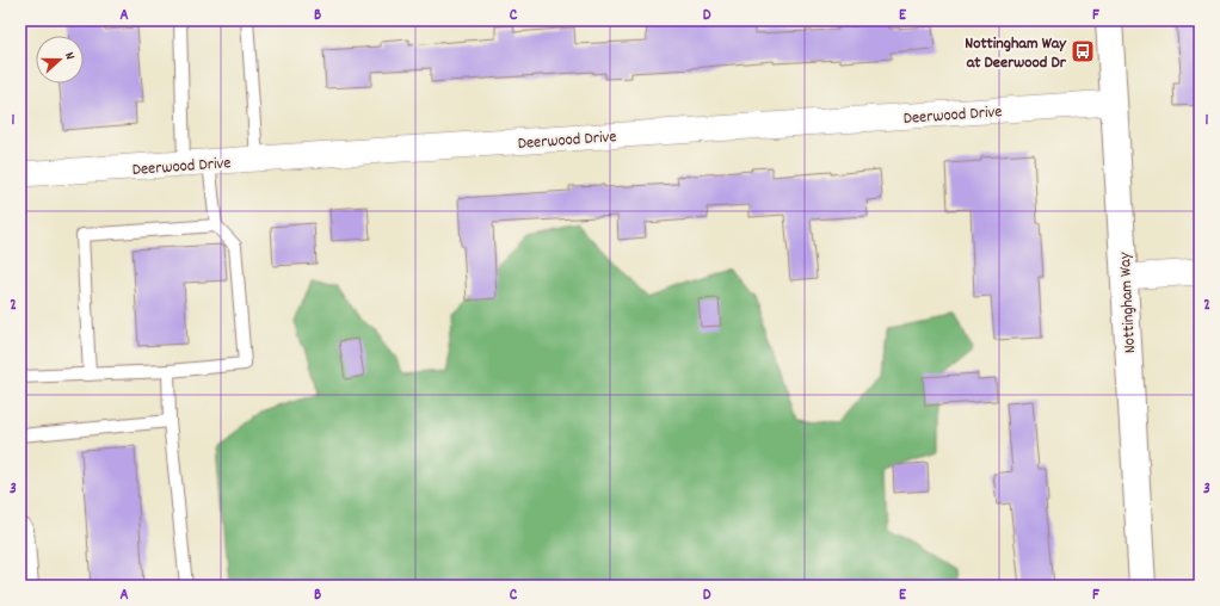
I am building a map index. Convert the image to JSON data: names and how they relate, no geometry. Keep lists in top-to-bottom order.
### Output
{
  "streets": {
    "street": ["Deerwood Drive", "Nottingham Way"]
  },
  "crossings": [
    ["Deerwood Drive", "Nottingham Way"]
  ],
  "places": {
    "bus stop": ["Nottingham Way at Deerwood Dr"]
  },
  "north": "right",
  "grid": {
    "columns": [
      "A",
      "B",
      "C",
      "D",
      "E",
      "F"
    ],
    "rows": ["1", "2", "3"]
  }
}
